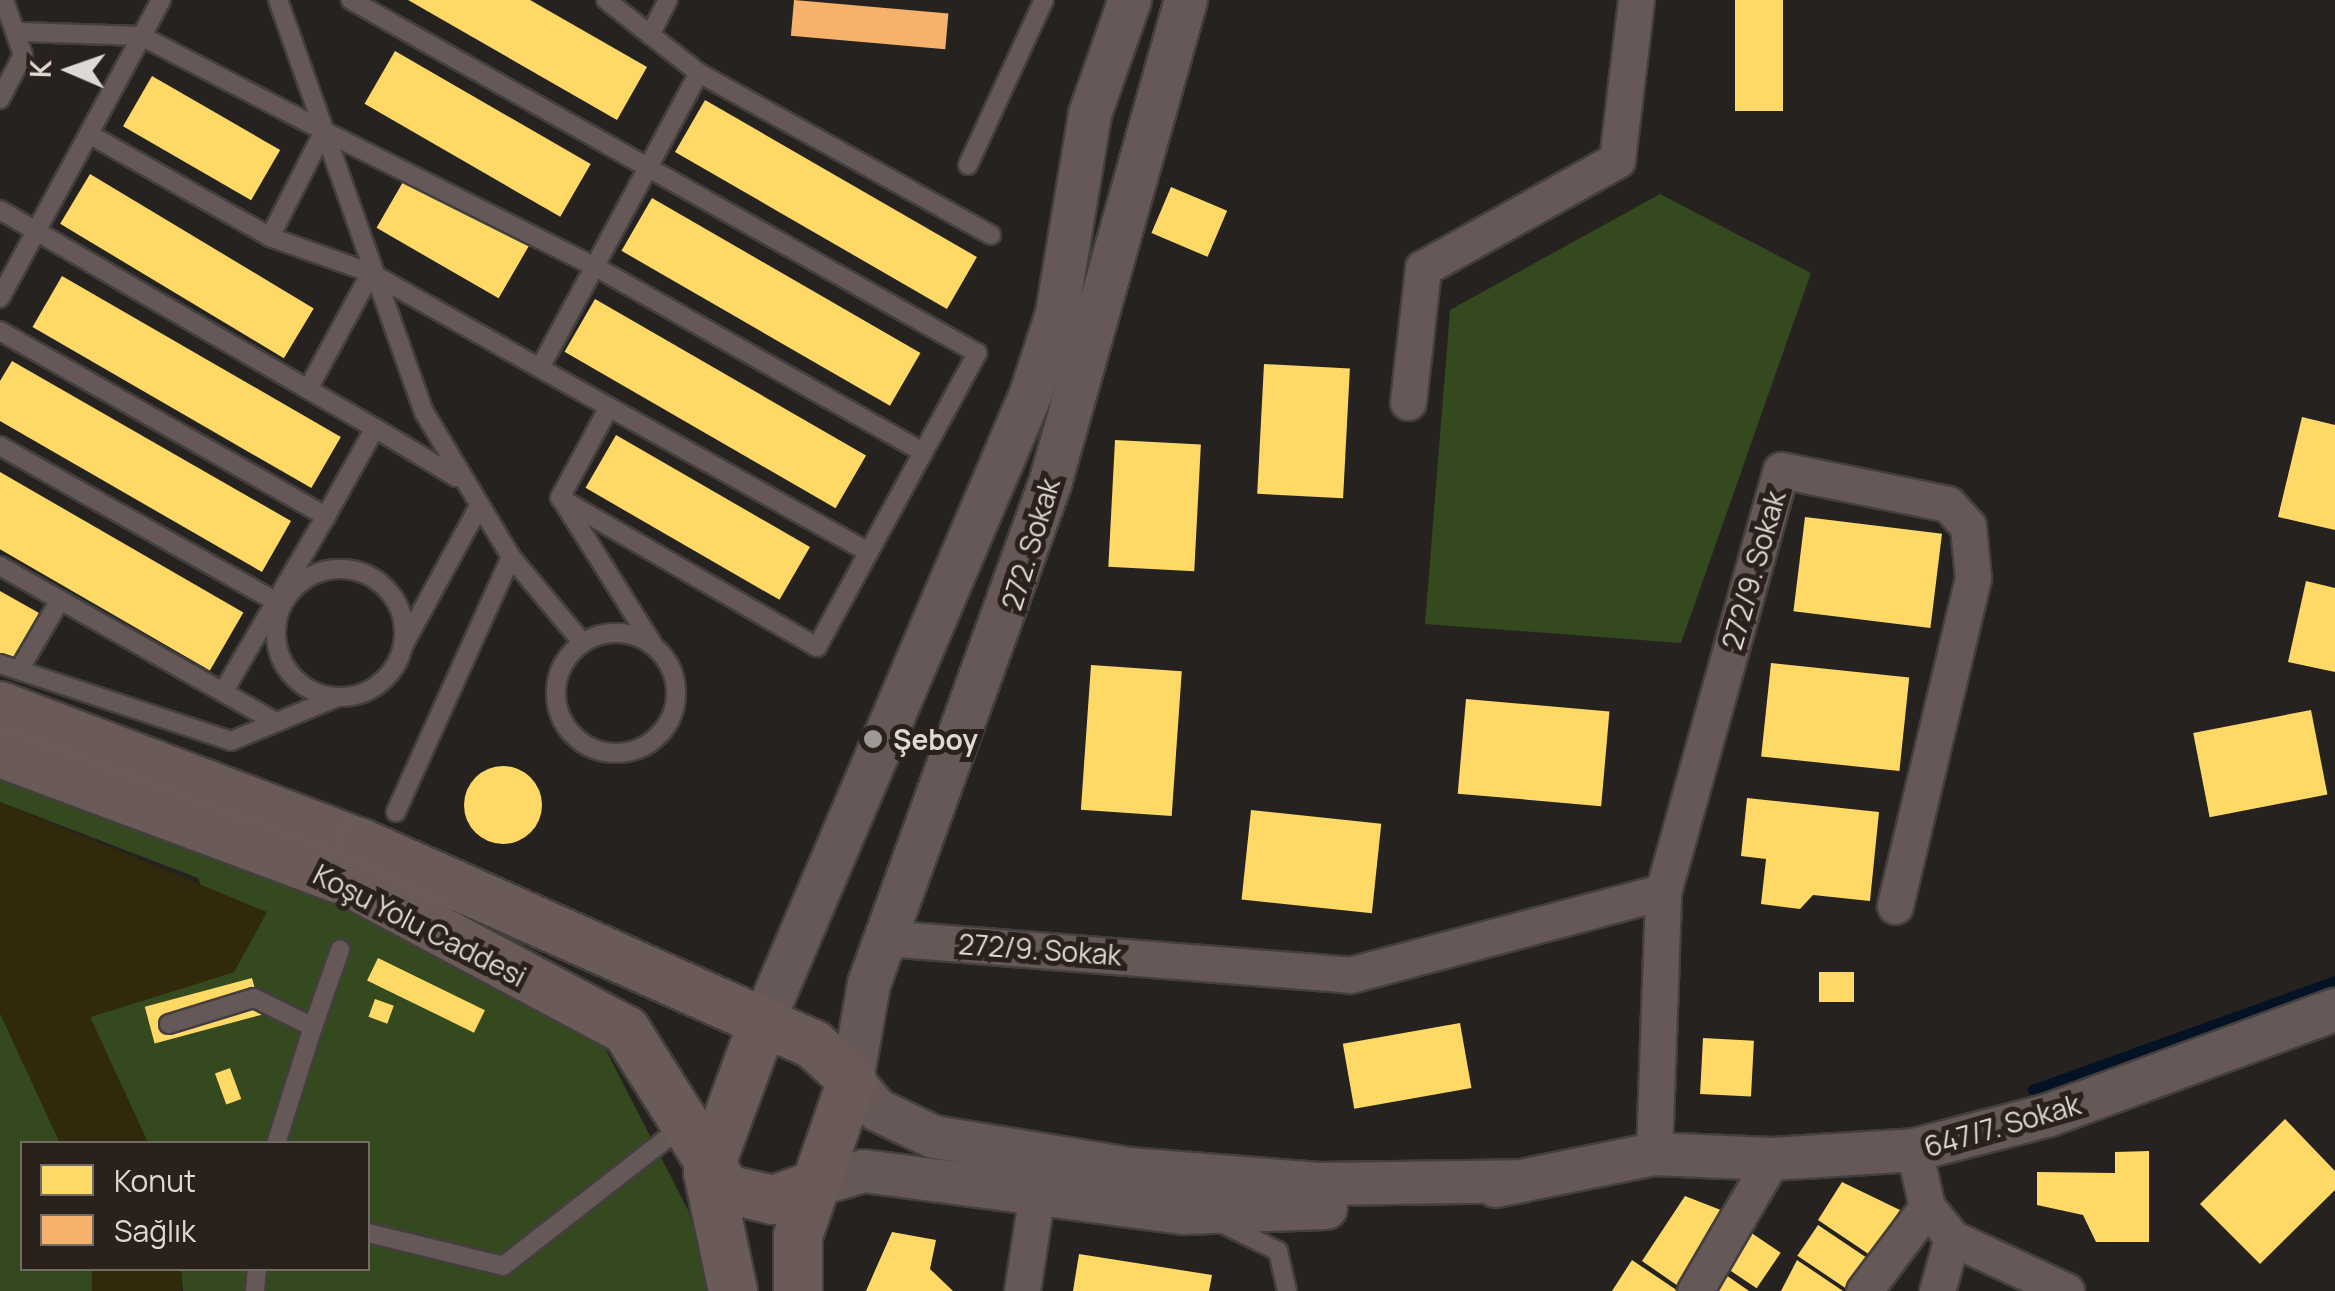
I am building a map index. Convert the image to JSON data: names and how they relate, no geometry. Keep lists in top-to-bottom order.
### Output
{
  "streets": {
    "main road": ["272. Sokak", "Koşu Yolu Caddesi"],
    "street": ["272/9. Sokak", "647/7. Sokak"]
  },
  "crossings": [
    ["272. Sokak", "272/9. Sokak"],
    ["272. Sokak", "Koşu Yolu Caddesi"],
    ["272/9. Sokak", "647/7. Sokak"]
  ],
  "places": ["Şeboy"],
  "legend": ["Konut", "Sağlık"],
  "north": "left"
}
